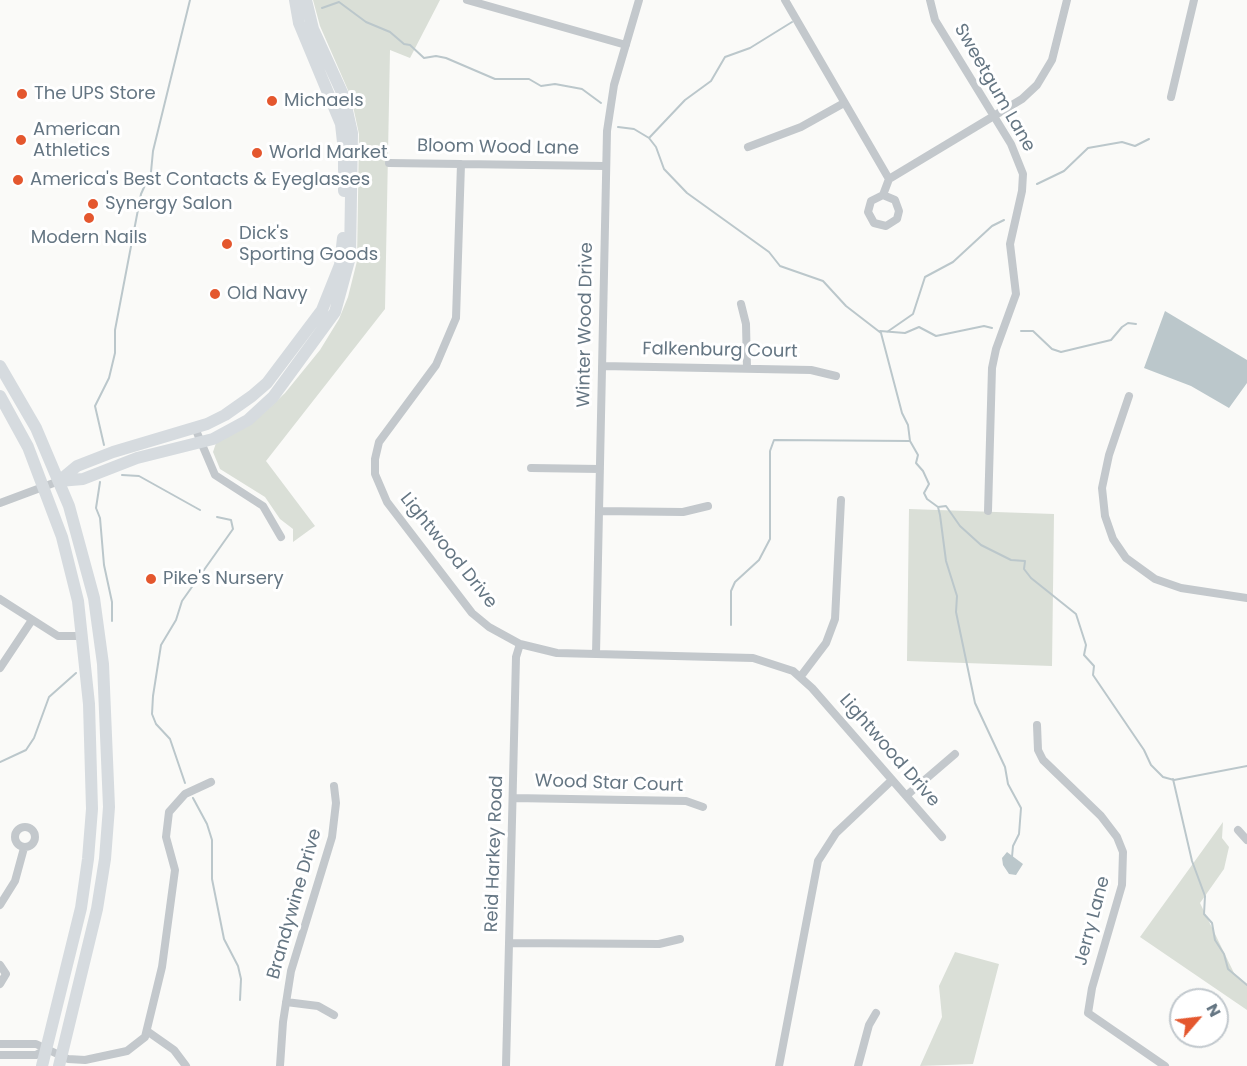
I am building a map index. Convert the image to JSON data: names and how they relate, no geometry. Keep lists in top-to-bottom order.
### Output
{
  "streets": {
    "street": [
      "Sweetgum Lane",
      "Bloom Wood Lane",
      "Winter Wood Drive",
      "Falkenburg Court",
      "Lightwood Drive",
      "Wood Star Court",
      "Reid Harkey Road",
      "Brandywine Drive",
      "Jerry Lane"
    ]
  },
  "crossings": [
    ["Bloom Wood Lane", "Winter Wood Drive"],
    ["Bloom Wood Lane", "Lightwood Drive"],
    ["Winter Wood Drive", "Falkenburg Court"],
    ["Winter Wood Drive", "Lightwood Drive"],
    ["Lightwood Drive", "Reid Harkey Road"],
    ["Wood Star Court", "Reid Harkey Road"]
  ],
  "places": [
    "The UPS Store",
    "Michaels",
    "American Athletics",
    "World Market",
    "America's Best Contacts & Eyeglasses",
    "Synergy Salon",
    "Modern Nails",
    "Dick's Sporting Goods",
    "Old Navy",
    "Pike's Nursery"
  ],
  "north": "top right"
}
